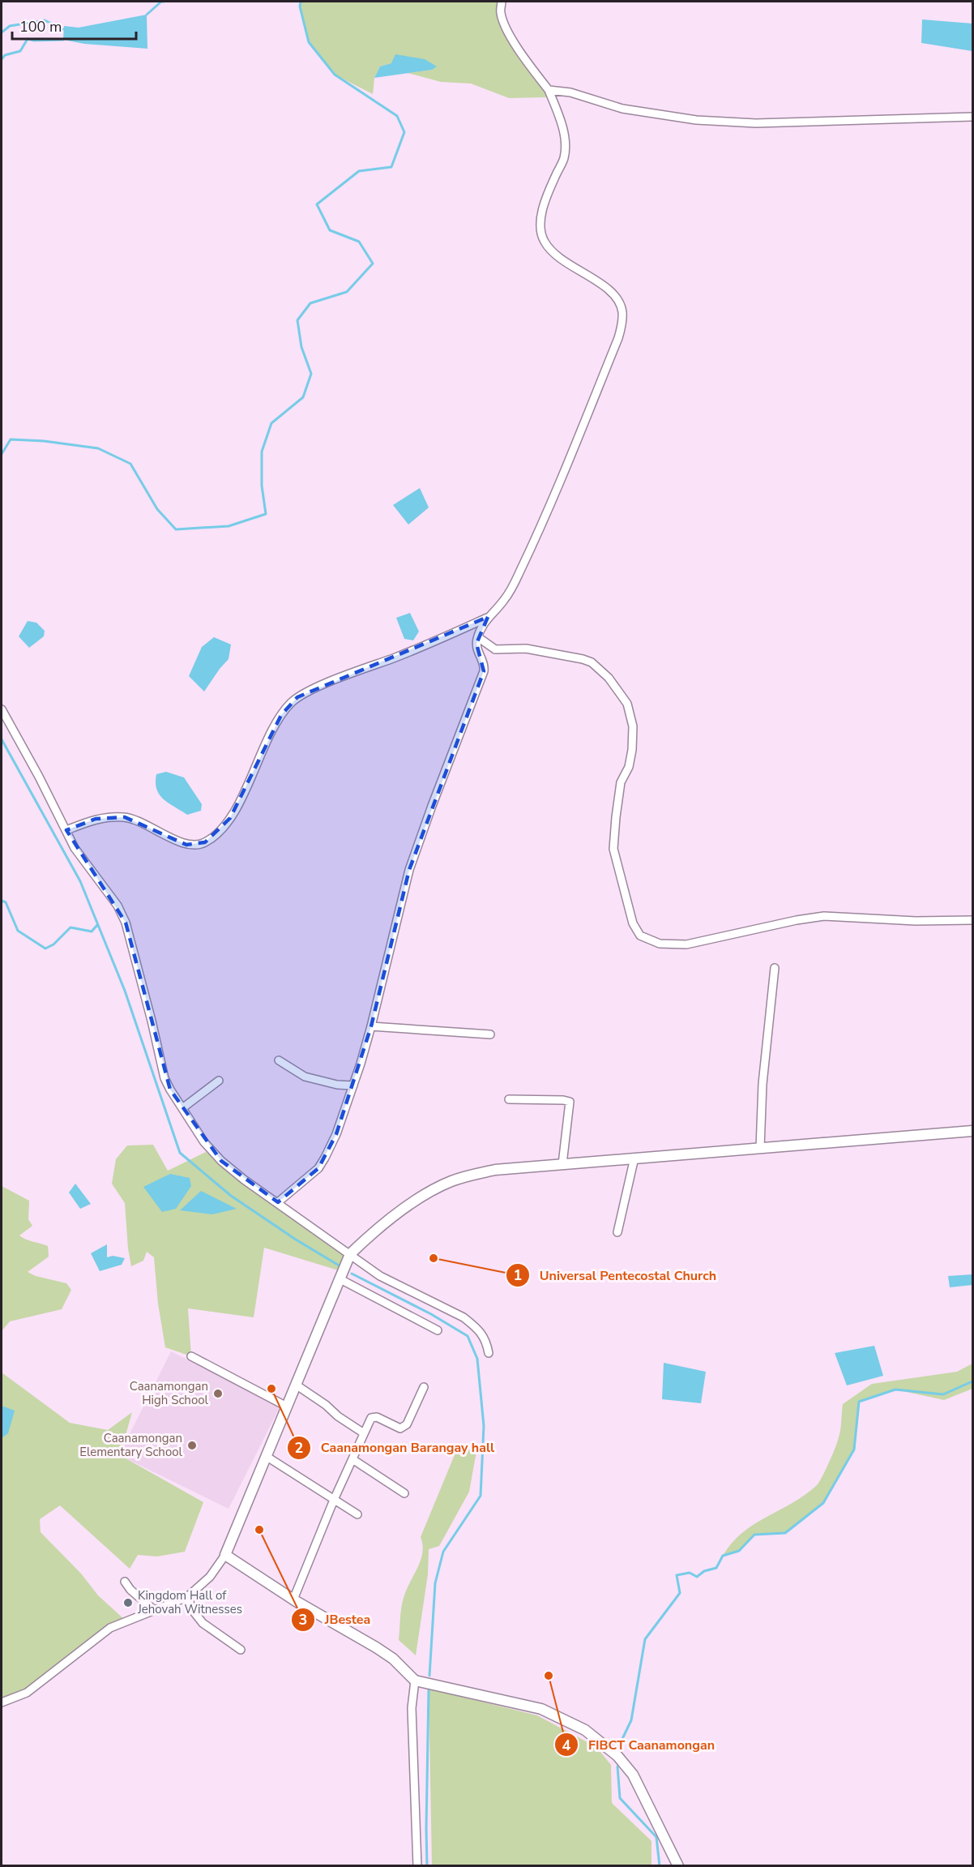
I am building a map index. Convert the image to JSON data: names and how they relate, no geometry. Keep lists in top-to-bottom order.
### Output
{
  "places": [
    "Universal Pentecostal Church",
    "Caanamongan Barangay hall",
    "Caanamongan High School",
    "Caanamongan Elementary School",
    "JBestea",
    "Kingdom Hall of Jehovah Witnesses",
    "FIBCT Caanamongan"
  ],
  "scale_bar": "100 m"
}
